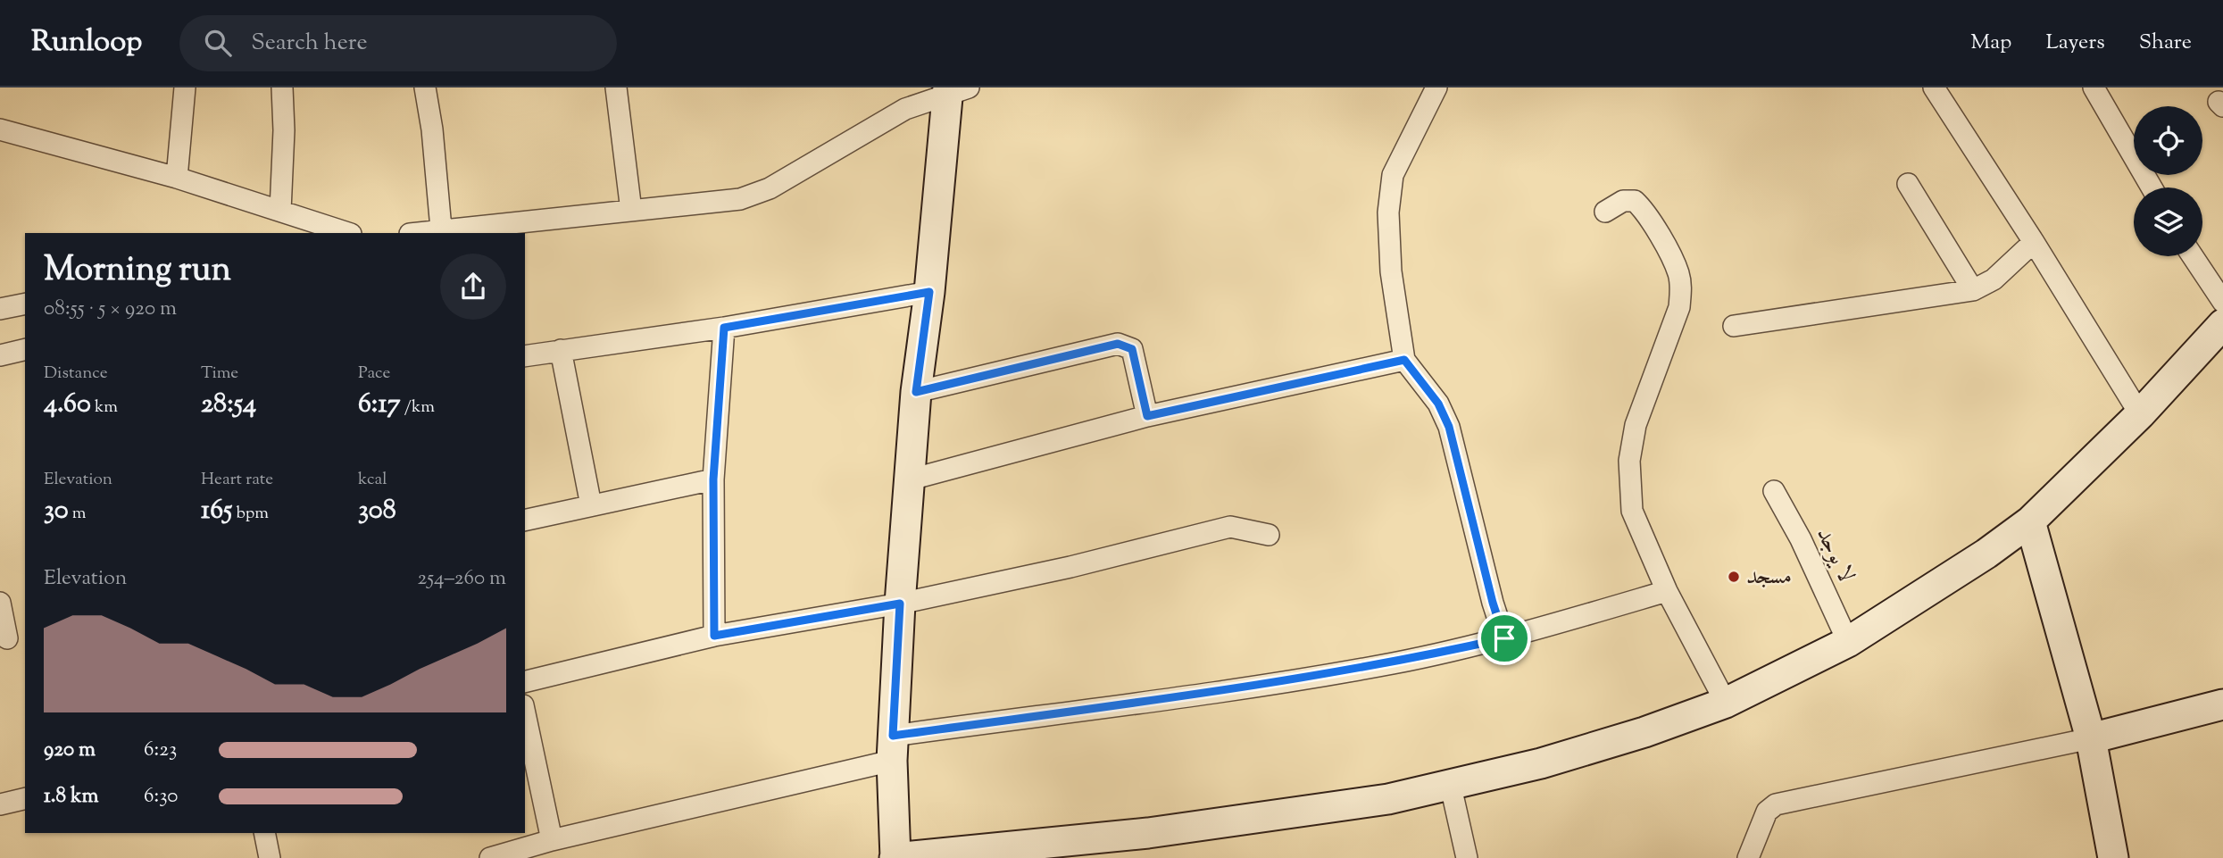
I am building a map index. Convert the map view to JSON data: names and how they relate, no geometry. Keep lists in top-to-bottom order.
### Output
{
  "streets": {
    "street": ["لا يوجد"]
  },
  "places": ["مسجد"],
  "page": {
    "header": "Runloop",
    "search": "Search here",
    "nav": ["Map", "Layers", "Share"],
    "heading": ["Morning run", "08:55 · 5 × 920 m"],
    "stats": [
      ["Distance", "4.60 km"],
      ["Time", "28:54"],
      ["Pace", "6:17 /km"],
      ["Elevation", "30 m"],
      ["Heart rate", "165 bpm"],
      ["kcal", "308"]
    ],
    "chart": ["Elevation", "254–260 m"],
    "list": [
      {
        "name": "920 m",
        "note": "6:23"
      },
      {
        "name": "1.8 km",
        "note": "6:30"
      }
    ]
  }
}
